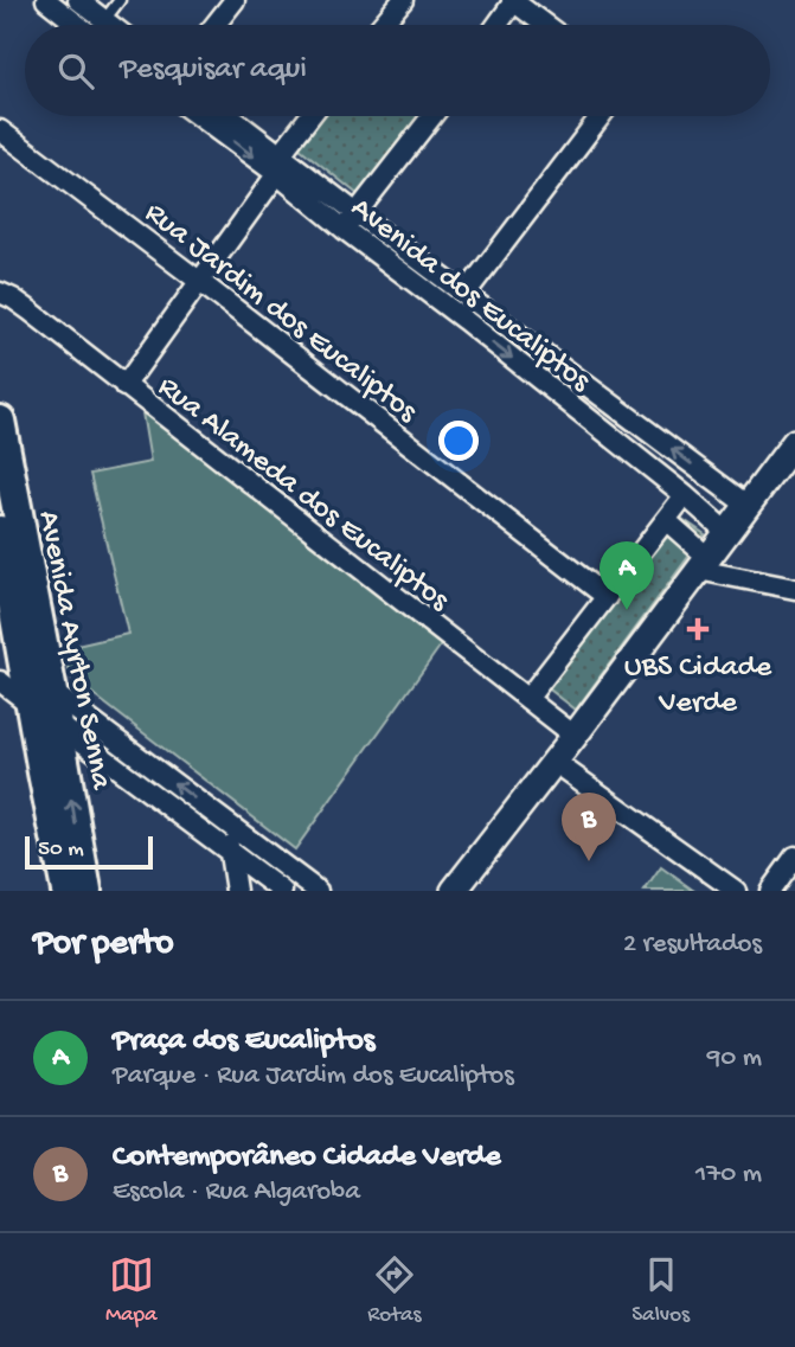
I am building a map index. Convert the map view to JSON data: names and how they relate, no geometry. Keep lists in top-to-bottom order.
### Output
{
  "streets": {
    "main road": ["Avenida Ayrton Senna"],
    "street": ["Avenida dos Eucaliptos", "Rua Jardim dos Eucaliptos", "Rua Alameda dos Eucaliptos"]
  },
  "places": {
    "health": ["UBS Cidade Verde"]
  },
  "scale_bar": "50 m",
  "page": {
    "search": "Pesquisar aqui",
    "pins": ["A", "B"],
    "scale": "50 m",
    "heading": ["Por perto", "2 resultados"],
    "list": [
      {
        "mark": "A",
        "name": "Praça dos Eucaliptos",
        "note": "Parque · Rua Jardim dos Eucaliptos",
        "value": "90 m"
      },
      {
        "mark": "B",
        "name": "Contemporâneo Cidade Verde",
        "note": "Escola · Rua Algaroba",
        "value": "170 m"
      }
    ],
    "nav": ["Mapa", "Rotas", "Salvos"]
  }
}
